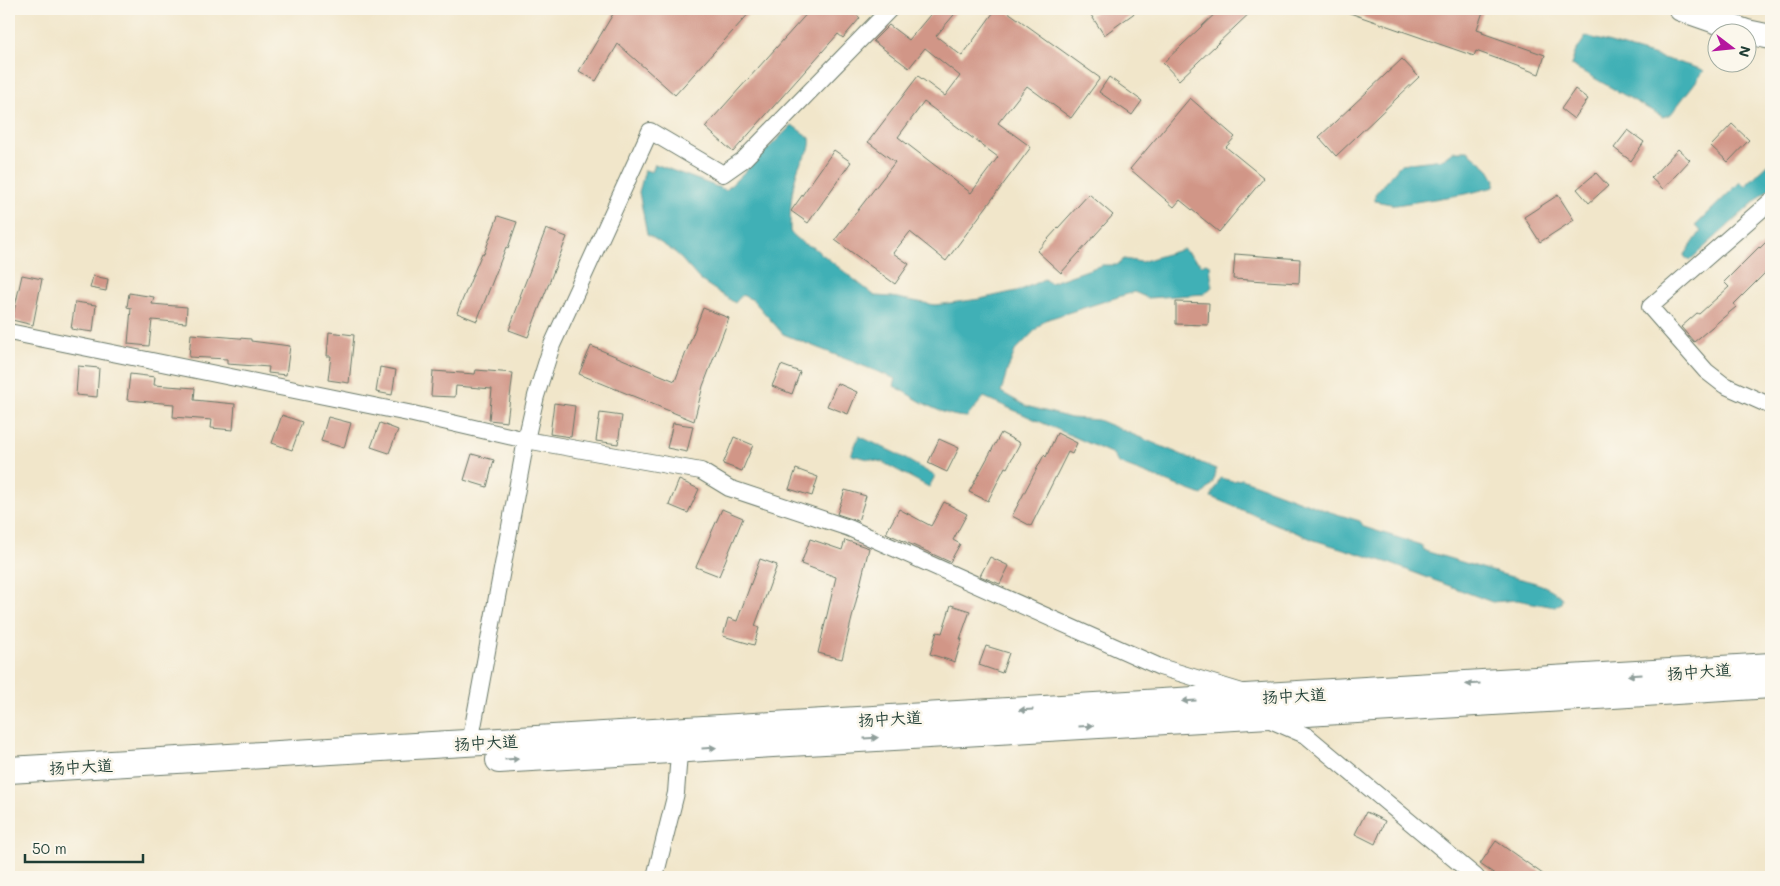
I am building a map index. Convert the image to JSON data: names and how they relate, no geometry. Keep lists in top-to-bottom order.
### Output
{
  "streets": {
    "main road": ["扬中大道"]
  },
  "scale_bar": "50 m",
  "north": "right"
}
